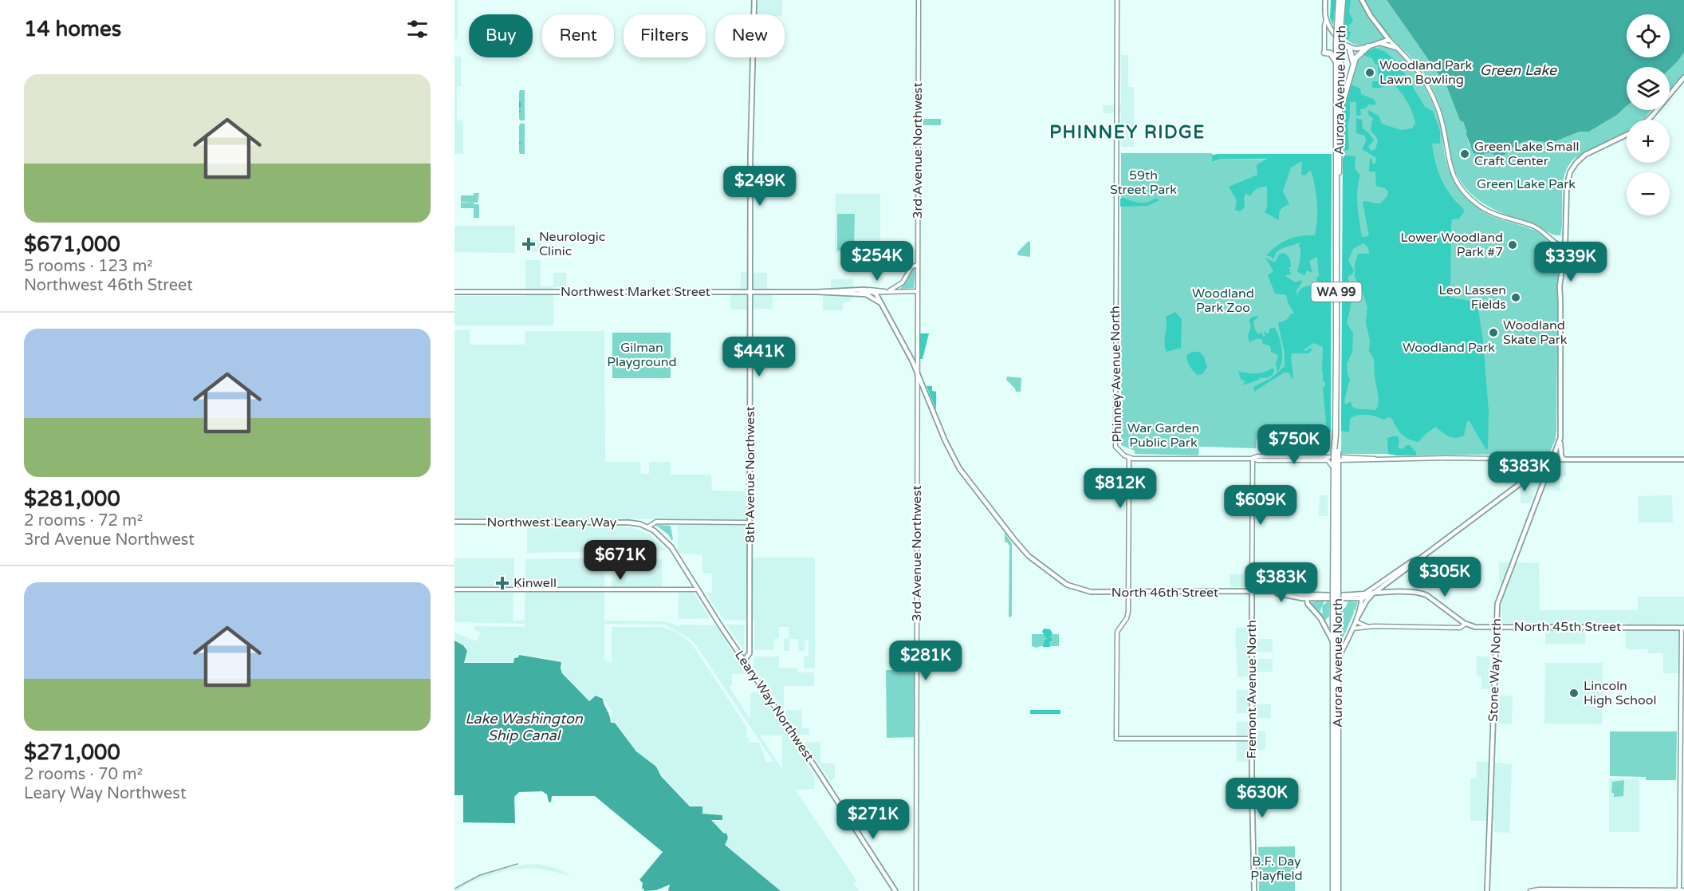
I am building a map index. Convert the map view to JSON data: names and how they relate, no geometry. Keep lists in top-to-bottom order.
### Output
{
  "streets": {
    "highway": ["Aurora Avenue North", "WA 99"],
    "main road": [
      "Northwest Market Street",
      "8th Avenue Northwest",
      "Northwest Leary Way",
      "North 46th Street",
      "North 45th Street",
      "Stone Way North",
      "Fremont Avenue North",
      "Leary Way Northwest"
    ],
    "street": ["3rd Avenue Northwest", "Phinney Avenue North"]
  },
  "crossings": [
    ["Aurora Avenue North", "North 46th Street"],
    ["Northwest Market Street", "8th Avenue Northwest"],
    ["Phinney Avenue North", "North 46th Street"],
    ["Phinney Avenue North", "Fremont Avenue North"],
    ["8th Avenue Northwest", "Northwest Leary Way"],
    ["8th Avenue Northwest", "Leary Way Northwest"],
    ["Northwest Leary Way", "Leary Way Northwest"],
    ["North 46th Street", "North 45th Street"],
    ["North 46th Street", "Fremont Avenue North"],
    ["North 45th Street", "Stone Way North"]
  ],
  "districts": ["PHINNEY RIDGE"],
  "water": ["Green Lake", "Lake Washington Ship Canal"],
  "parks": [
    "59th Street Park",
    "Green Lake Park",
    "Woodland Park Zoo",
    "Gilman Playground",
    "Woodland Park",
    "War Garden Public Park",
    "B.F. Day Playfield"
  ],
  "places": {
    "other": [
      "Woodland Park Lawn Bowling",
      "Green Lake Small Craft Center",
      "Lower Woodland Park #7",
      "Leo Lassen Fields",
      "Woodland Skate Park",
      "Lincoln High School"
    ],
    "health": ["Neurologic Clinic", "Kinwell"]
  },
  "page": {
    "heading": "14 homes",
    "map_buttons": ["+", "−"],
    "chip": [
      "Buy",
      "Rent",
      "Filters",
      "New"
    ],
    "list": [
      {
        "name": "$671,000",
        "note": "5 rooms · 123 m² · Northwest 46th Street"
      },
      {
        "name": "$281,000",
        "note": "2 rooms · 72 m² · 3rd Avenue Northwest"
      },
      {
        "name": "$271,000",
        "note": "2 rooms · 70 m² · Leary Way Northwest"
      }
    ],
    "price": [
      "$249K",
      "$254K",
      "$339K",
      "$441K",
      "$750K",
      "$383K",
      "$812K",
      "$609K",
      "$671K",
      "$305K",
      "$383K",
      "$281K",
      "$630K",
      "$271K"
    ]
  }
}
